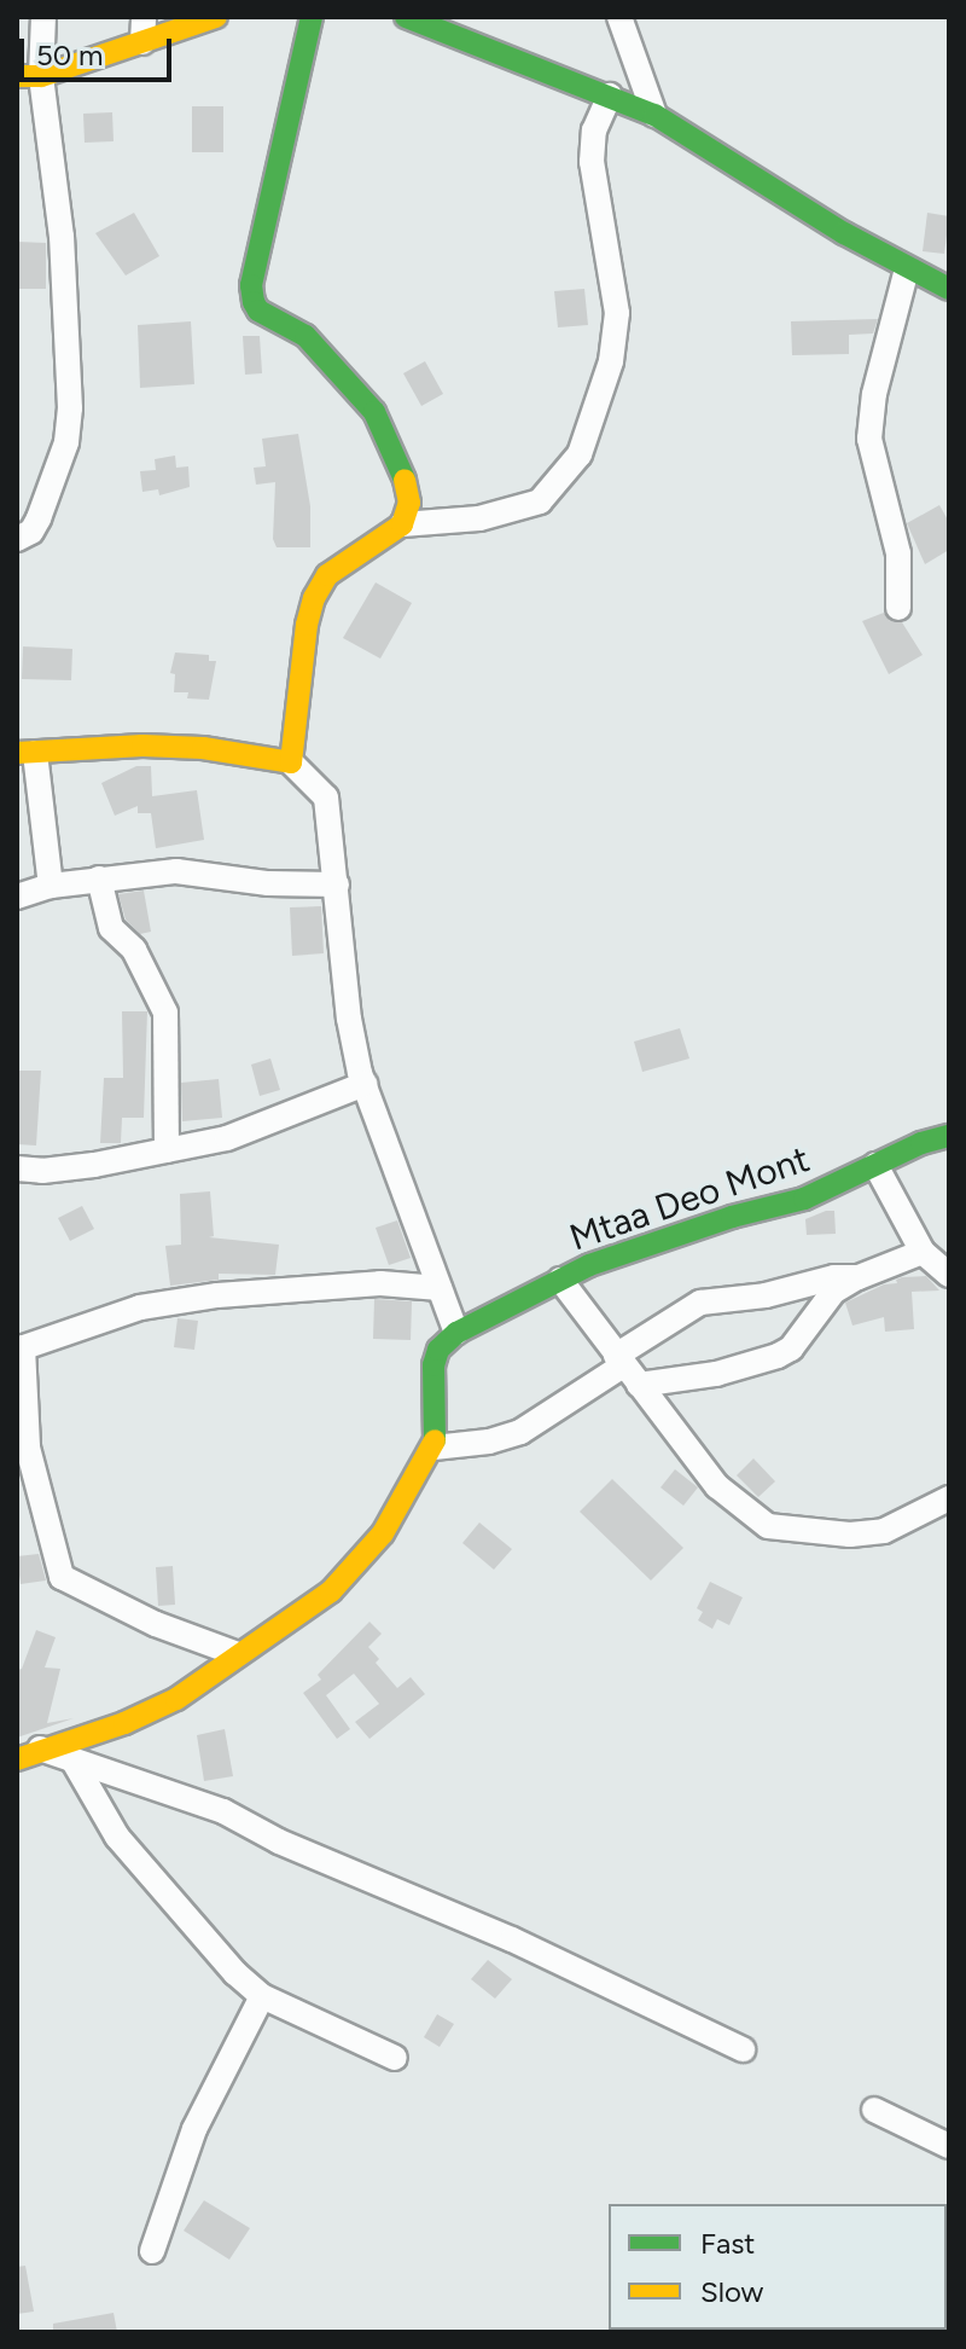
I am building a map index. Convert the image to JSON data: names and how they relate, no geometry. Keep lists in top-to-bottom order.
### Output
{
  "streets": {
    "street": ["Mtaa Deo Mont"]
  },
  "legend": ["Fast", "Slow"],
  "scale_bar": "50 m"
}
